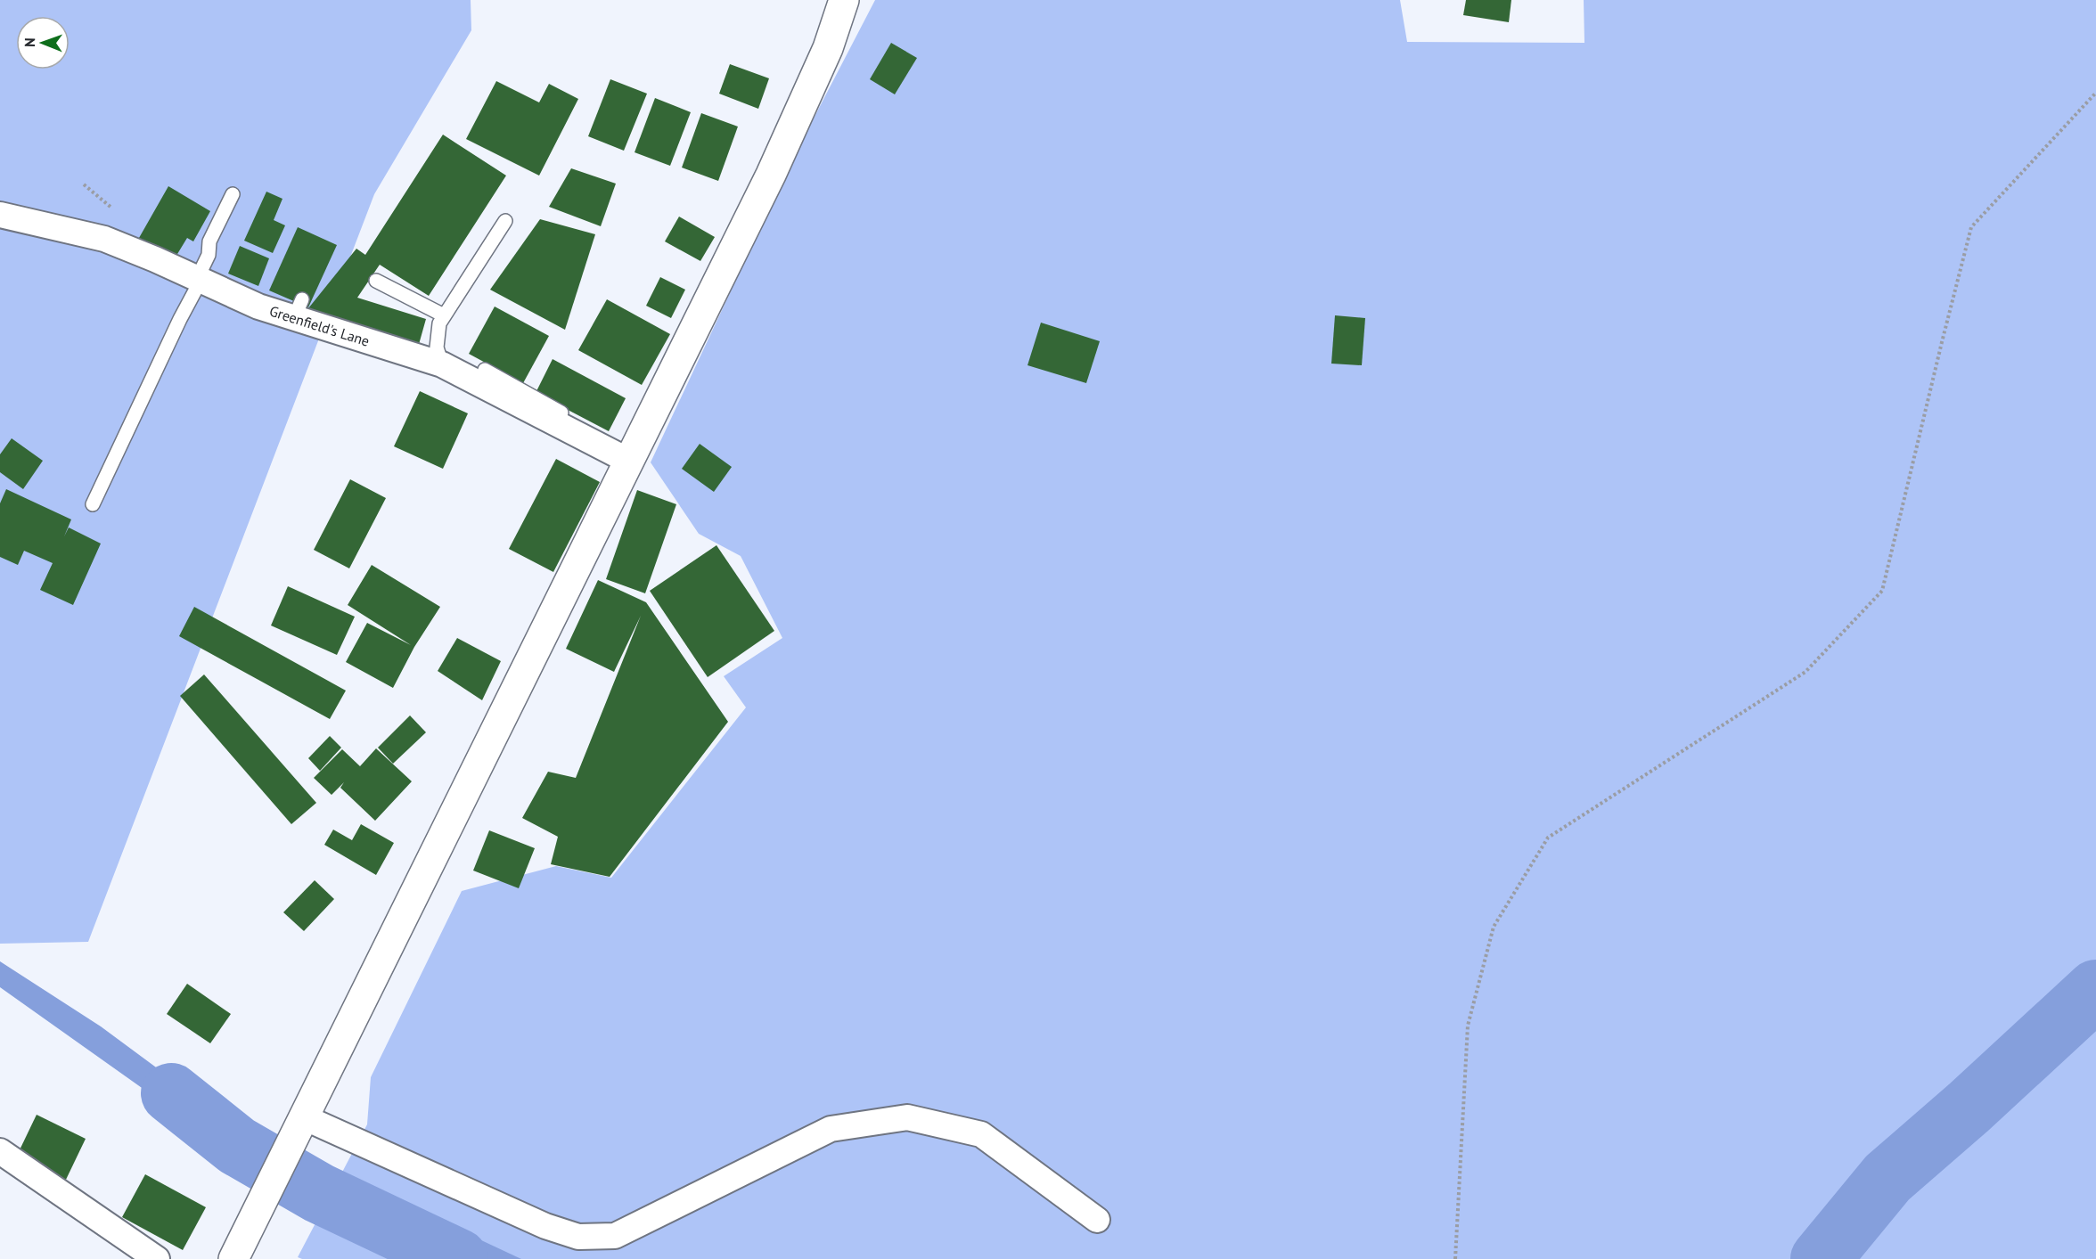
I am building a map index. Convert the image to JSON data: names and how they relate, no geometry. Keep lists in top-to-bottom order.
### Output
{
  "streets": {
    "street": ["Greenfield's Lane"]
  },
  "north": "left"
}
